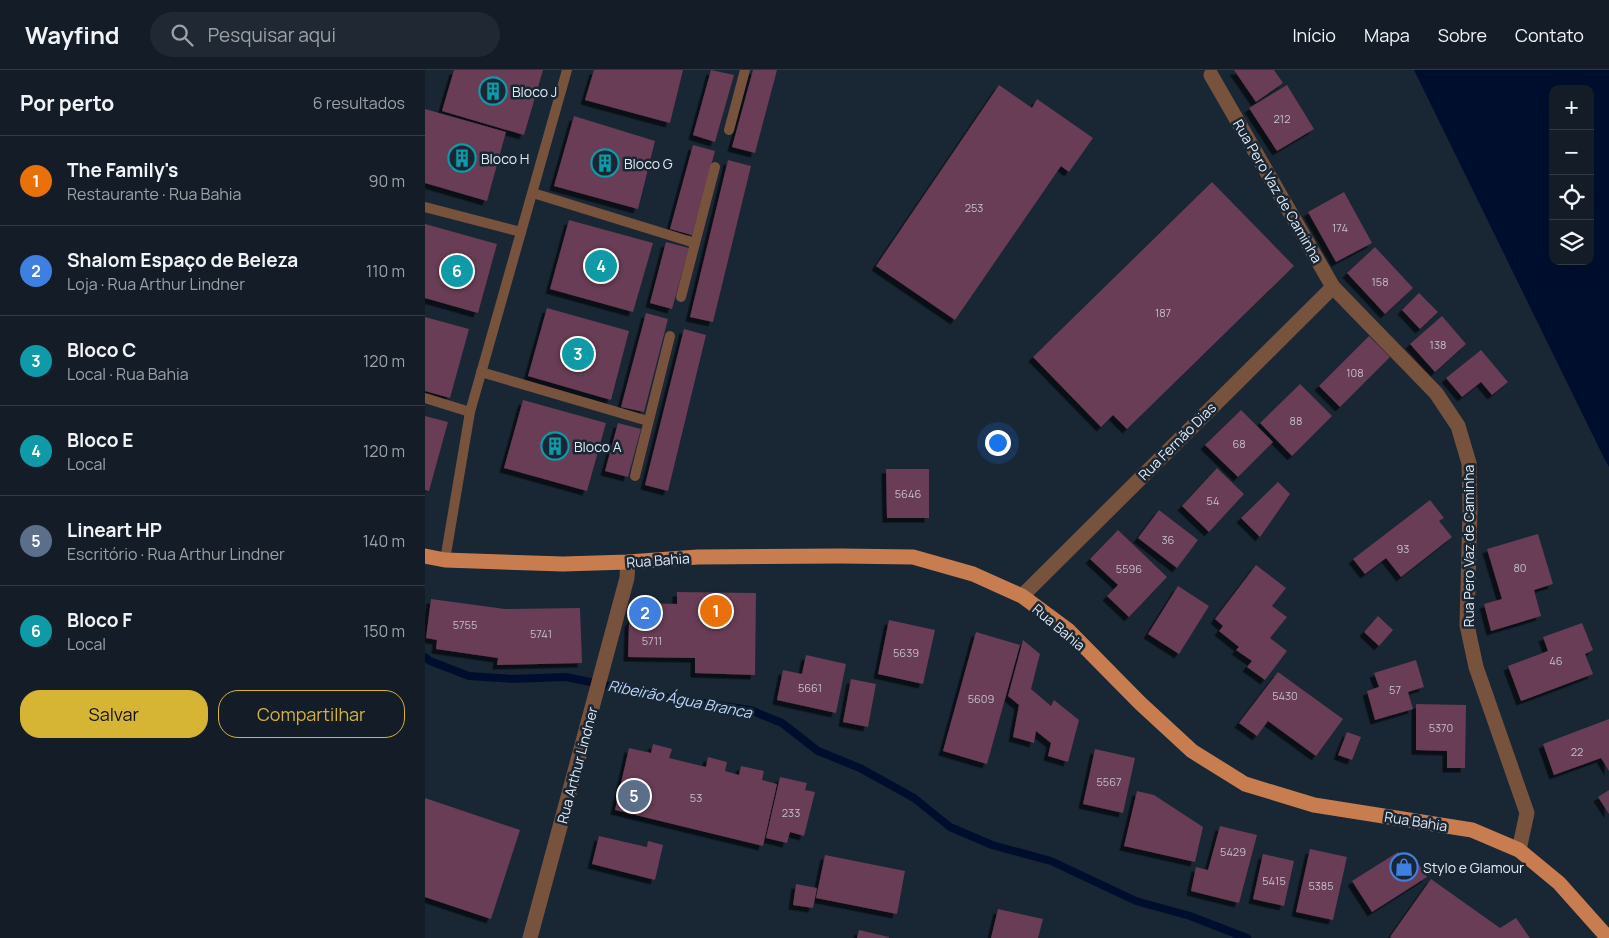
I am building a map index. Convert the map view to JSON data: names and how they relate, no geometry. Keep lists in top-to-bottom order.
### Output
{
  "streets": {
    "main road": ["Rua Bahia"],
    "street": ["Rua Pero Vaz de Caminha", "Rua Fernão Dias", "Rua Arthur Lindner"]
  },
  "crossings": [
    ["Rua Pero Vaz de Caminha", "Rua Fernão Dias"],
    ["Rua Pero Vaz de Caminha", "Rua Bahia"],
    ["Rua Fernão Dias", "Rua Bahia"],
    ["Rua Bahia", "Rua Arthur Lindner"]
  ],
  "water": ["Ribeirão Água Branca"],
  "places": {
    "building": [
      "Bloco J",
      "Bloco H",
      "Bloco G",
      "Bloco A"
    ],
    "shop": ["Stylo e Glamour"]
  },
  "house_numbers": [
    "212",
    "253",
    "174",
    "158",
    "187",
    "138",
    "108",
    "88",
    "68",
    "5646",
    "54",
    "36",
    "93",
    "80",
    "5596",
    "5755",
    "5741",
    "5711",
    "5639",
    "46",
    "5661",
    "57",
    "5430",
    "5609",
    "5370",
    "22",
    "5567",
    "53",
    "233",
    "5429",
    "5415",
    "5385"
  ],
  "page": {
    "header": "Wayfind",
    "search": "Pesquisar aqui",
    "nav": [
      "Início",
      "Mapa",
      "Sobre",
      "Contato"
    ],
    "heading": ["Por perto", "6 resultados"],
    "map_buttons": ["+", "−"],
    "list": [
      {
        "mark": "1",
        "name": "The Family's",
        "note": "Restaurante · Rua Bahia",
        "value": "90 m"
      },
      {
        "mark": "2",
        "name": "Shalom Espaço de Beleza",
        "note": "Loja · Rua Arthur Lindner",
        "value": "110 m"
      },
      {
        "mark": "3",
        "name": "Bloco C",
        "note": "Local · Rua Bahia",
        "value": "120 m"
      },
      {
        "mark": "4",
        "name": "Bloco E",
        "note": "Local",
        "value": "120 m"
      },
      {
        "mark": "5",
        "name": "Lineart HP",
        "note": "Escritório · Rua Arthur Lindner",
        "value": "140 m"
      },
      {
        "mark": "6",
        "name": "Bloco F",
        "note": "Local",
        "value": "150 m"
      }
    ],
    "pins": [
      "4",
      "6",
      "3",
      "1",
      "2",
      "5"
    ],
    "buttons": ["Salvar", "Compartilhar"]
  }
}
